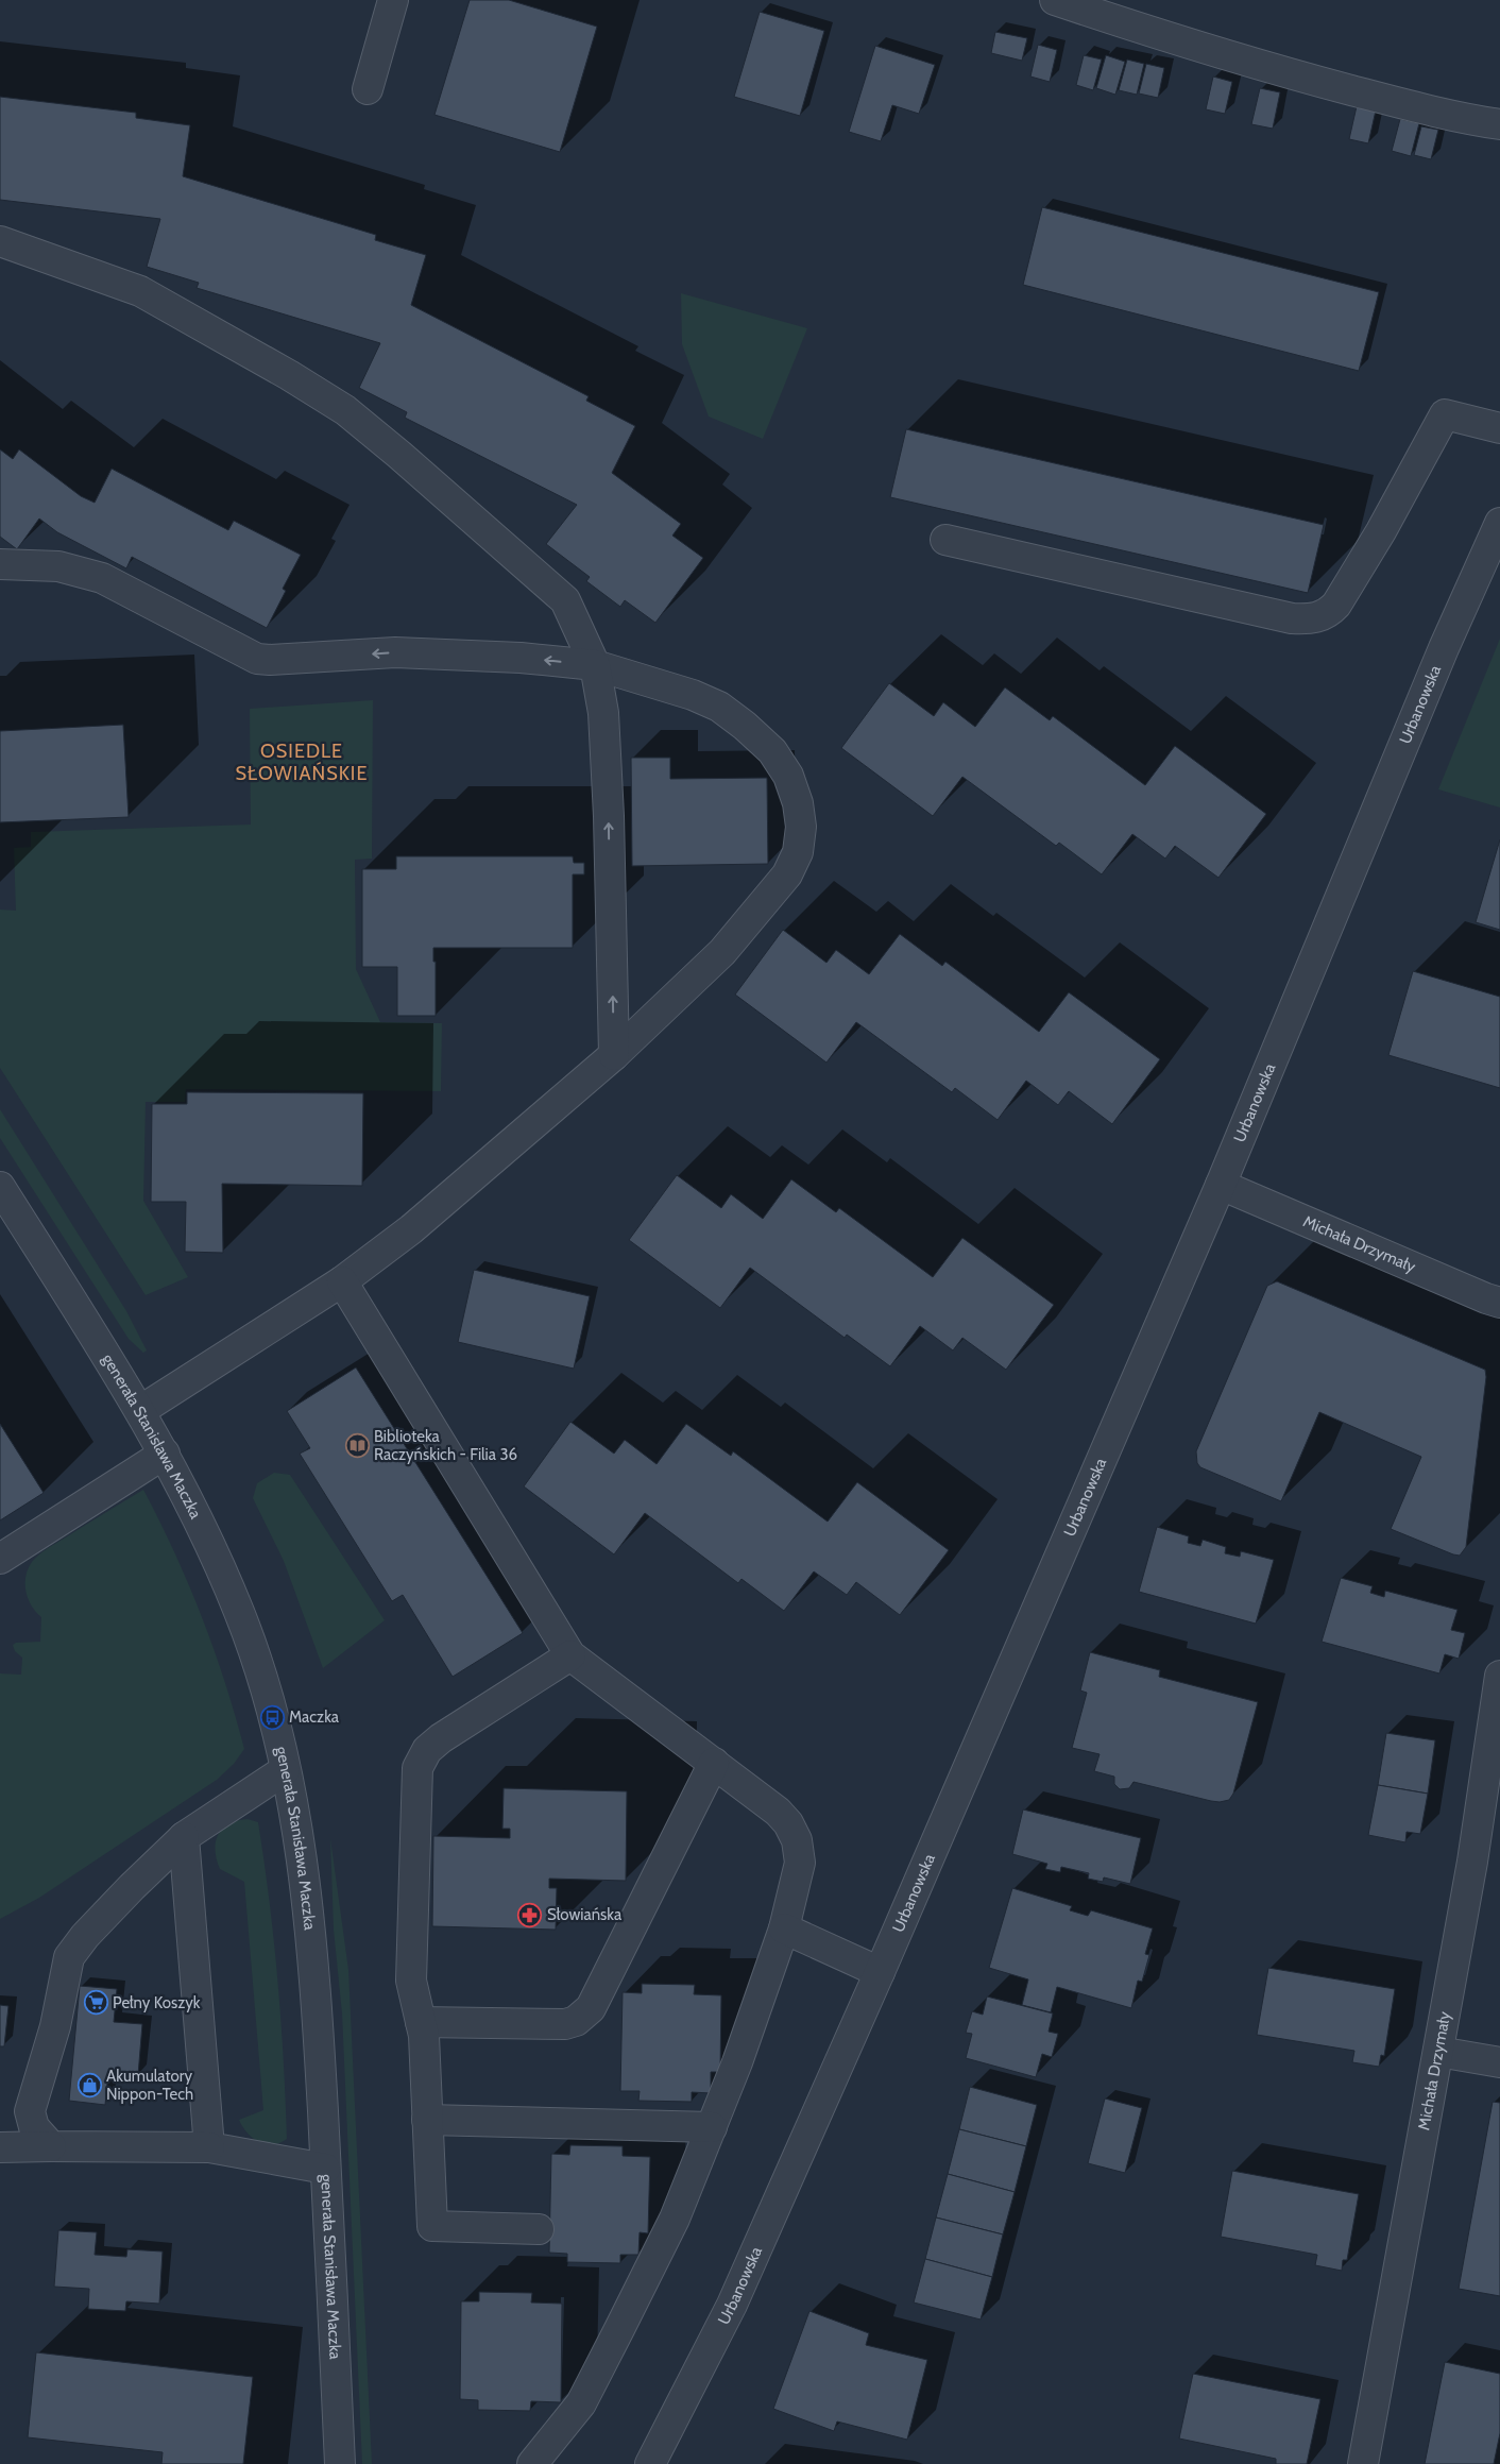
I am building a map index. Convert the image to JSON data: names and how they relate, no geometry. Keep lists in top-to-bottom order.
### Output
{
  "streets": {
    "street": ["Urbanowska", "Michała Drzymały", "generała Stanisława Maczka"]
  },
  "crossings": [
    ["Urbanowska", "Michała Drzymały"]
  ],
  "districts": ["OSIEDLE SŁOWIAŃSKIE"],
  "places": {
    "library": ["Biblioteka Raczyńskich - Filia 36"],
    "bus stop": ["Maczka"],
    "pharmacy": ["Słowiańska"],
    "supermarket": ["Pełny Koszyk"],
    "shop": ["Akumulatory Nippon-Tech"]
  }
}
